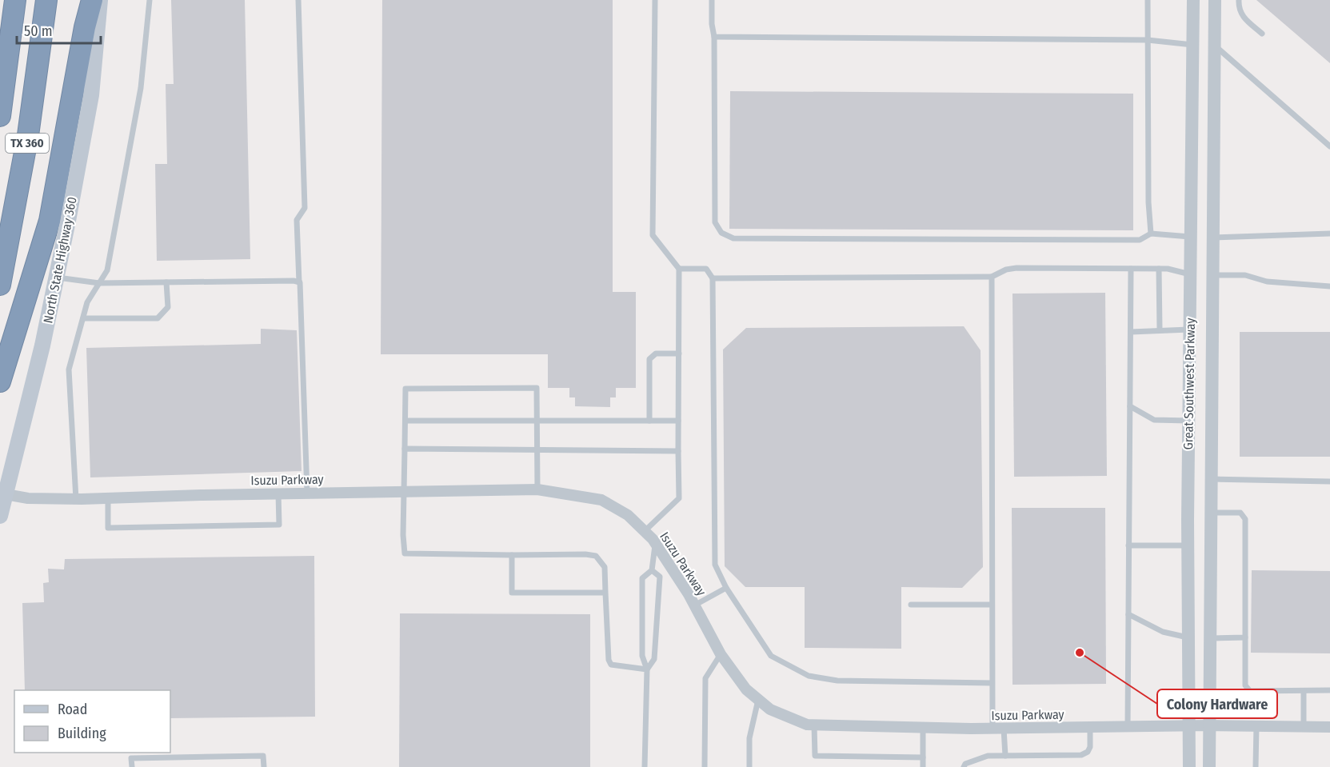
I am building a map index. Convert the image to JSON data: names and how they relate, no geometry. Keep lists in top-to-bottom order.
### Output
{
  "streets": {
    "highway": ["TX 360"],
    "main road": ["North State Highway 360"],
    "street": ["Great Southwest Parkway", "Isuzu Parkway"]
  },
  "crossings": [
    ["North State Highway 360", "Isuzu Parkway"],
    ["Great Southwest Parkway", "Isuzu Parkway"]
  ],
  "places": ["Colony Hardware"],
  "legend": ["Road", "Building"],
  "scale_bar": "50 m"
}
